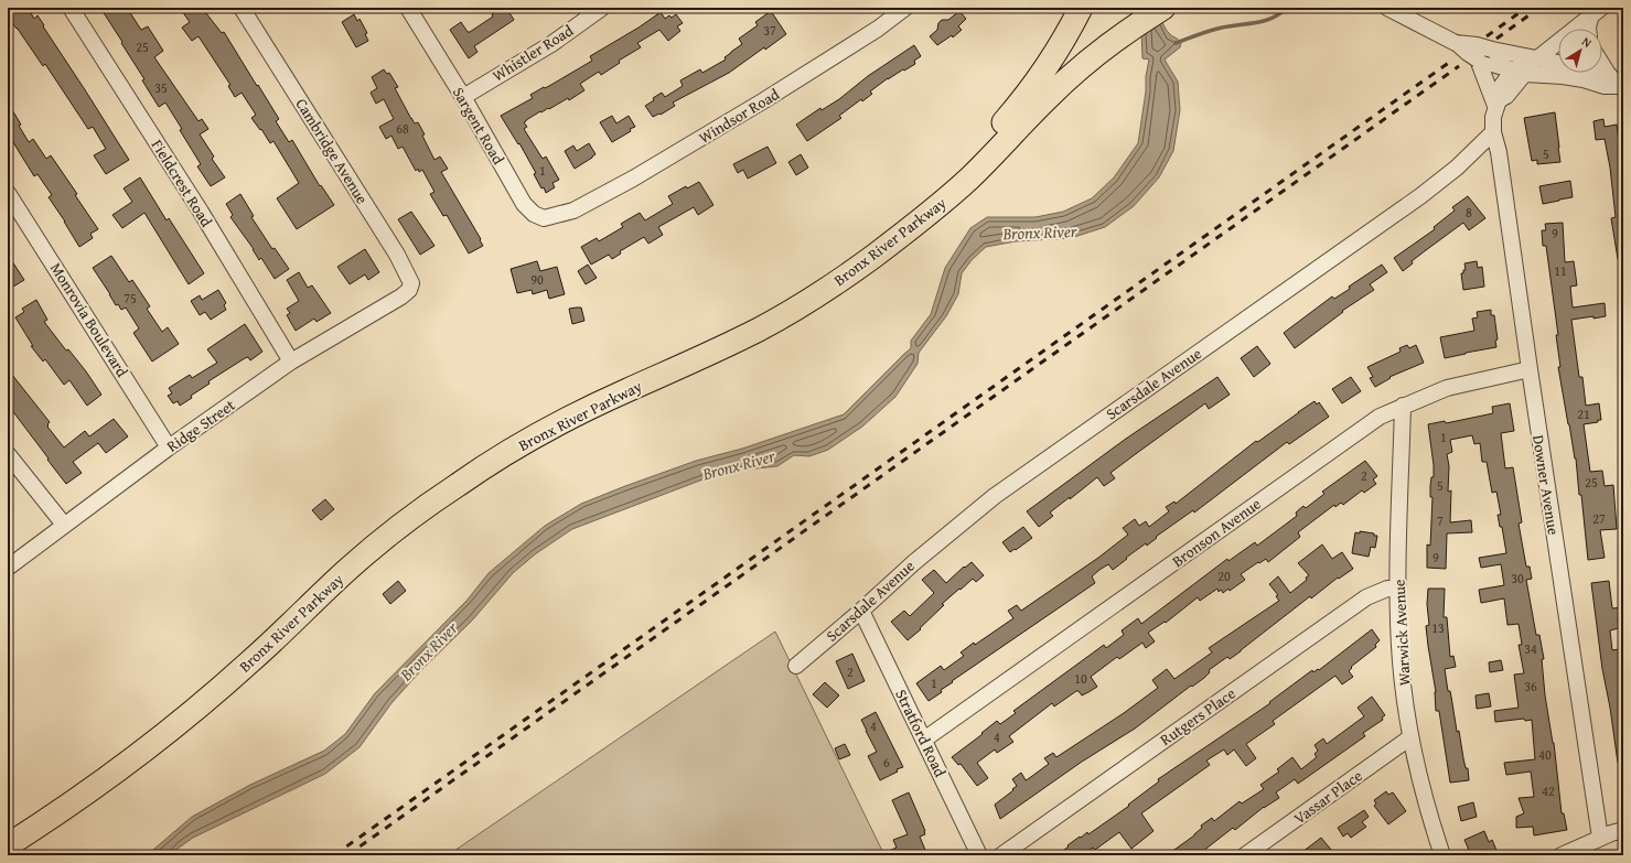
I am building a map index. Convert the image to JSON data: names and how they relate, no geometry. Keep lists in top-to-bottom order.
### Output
{
  "streets": {
    "highway": ["Bronx River Parkway"],
    "street": [
      "Whistler Road",
      "Windsor Road",
      "Sargent Road",
      "Cambridge Avenue",
      "Fieldcrest Road",
      "Monrovia Boulevard",
      "Scarsdale Avenue",
      "Ridge Street",
      "Downer Avenue",
      "Bronson Avenue",
      "Warwick Avenue",
      "Rutgers Place",
      "Stratford Road",
      "Vassar Place"
    ]
  },
  "crossings": [
    ["Whistler Road", "Sargent Road"],
    ["Windsor Road", "Sargent Road"],
    ["Cambridge Avenue", "Ridge Street"],
    ["Fieldcrest Road", "Ridge Street"],
    ["Monrovia Boulevard", "Ridge Street"],
    ["Scarsdale Avenue", "Downer Avenue"],
    ["Scarsdale Avenue", "Stratford Road"],
    ["Downer Avenue", "Bronson Avenue"],
    ["Bronson Avenue", "Warwick Avenue"],
    ["Bronson Avenue", "Stratford Road"],
    ["Warwick Avenue", "Rutgers Place"],
    ["Warwick Avenue", "Vassar Place"]
  ],
  "water": ["Bronx River"],
  "house_numbers": [
    "37",
    "25",
    "35",
    "68",
    "5",
    "1",
    "8",
    "9",
    "11",
    "90",
    "75",
    "21",
    "1",
    "2",
    "25",
    "5",
    "27",
    "7",
    "9",
    "20",
    "30",
    "13",
    "34",
    "2",
    "10",
    "1",
    "36",
    "4",
    "4",
    "40",
    "6",
    "42"
  ],
  "north": "top right"
}
